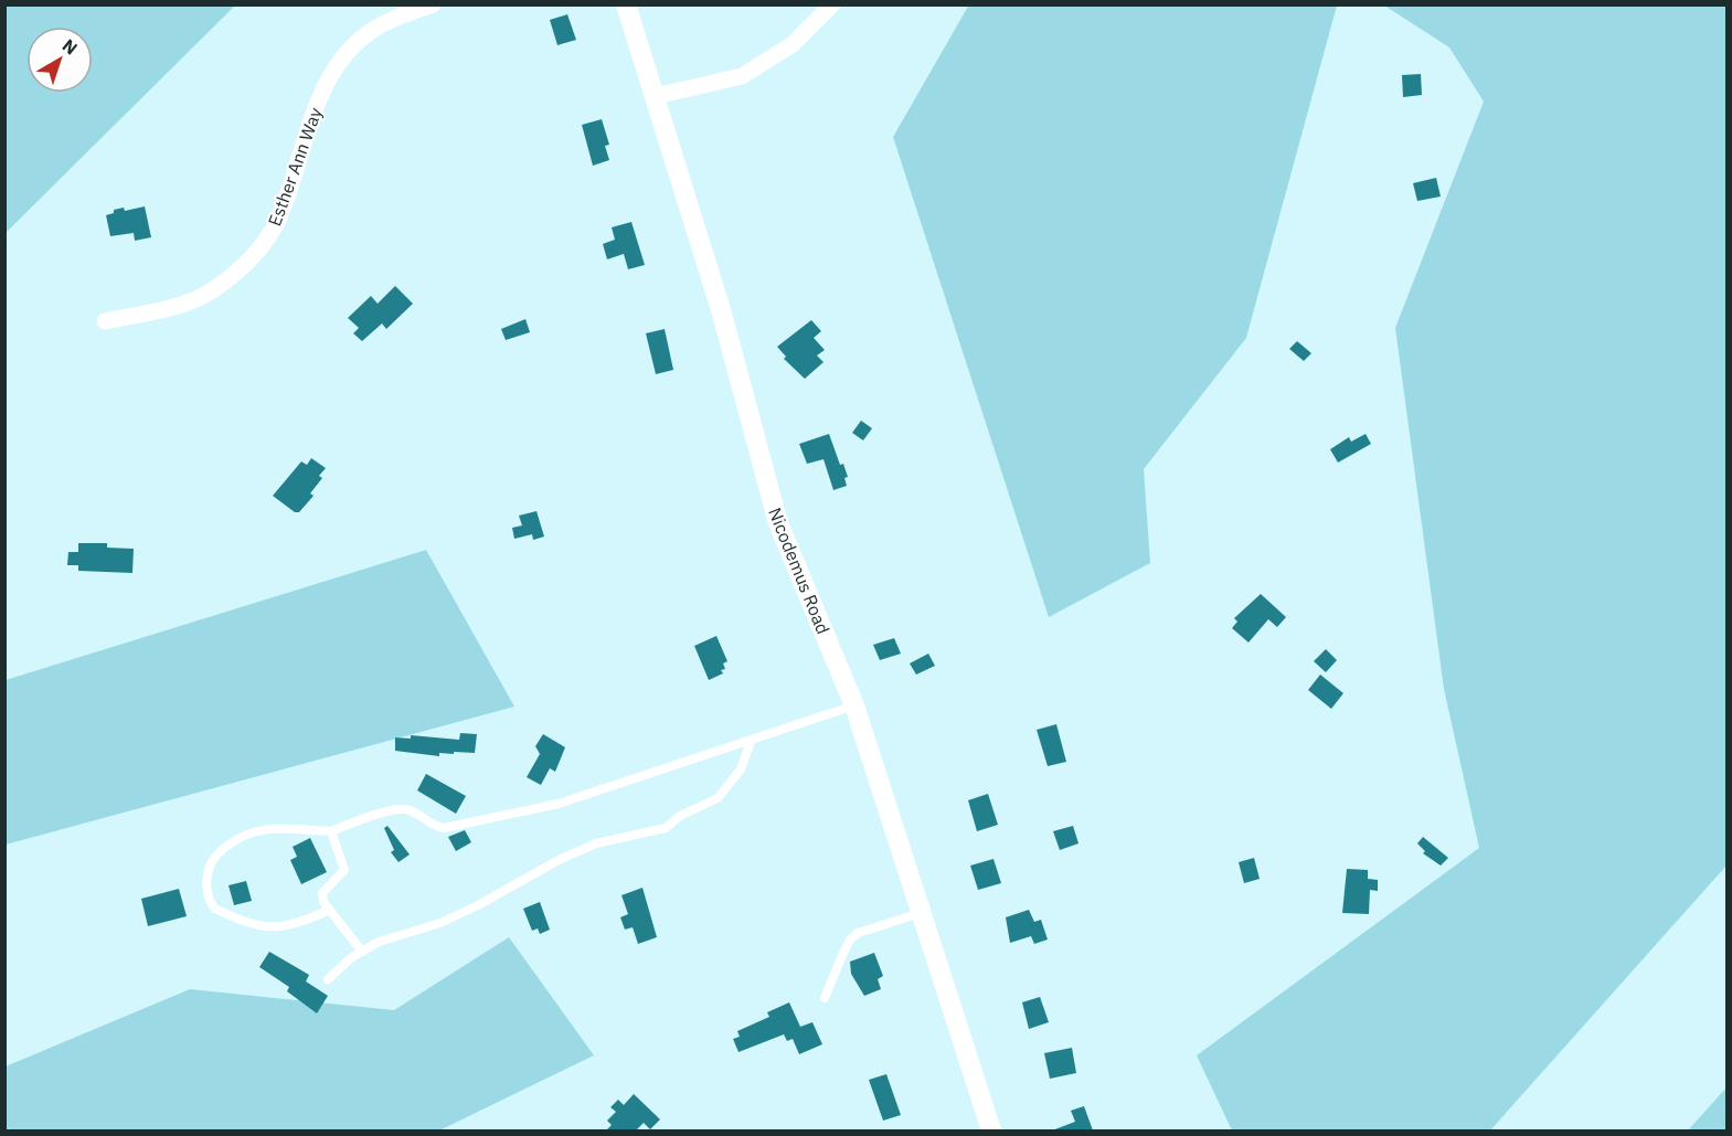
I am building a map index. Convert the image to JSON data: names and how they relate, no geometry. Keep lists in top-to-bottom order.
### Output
{
  "streets": {
    "street": ["Esther Ann Way", "Nicodemus Road"]
  },
  "north": "top right"
}
